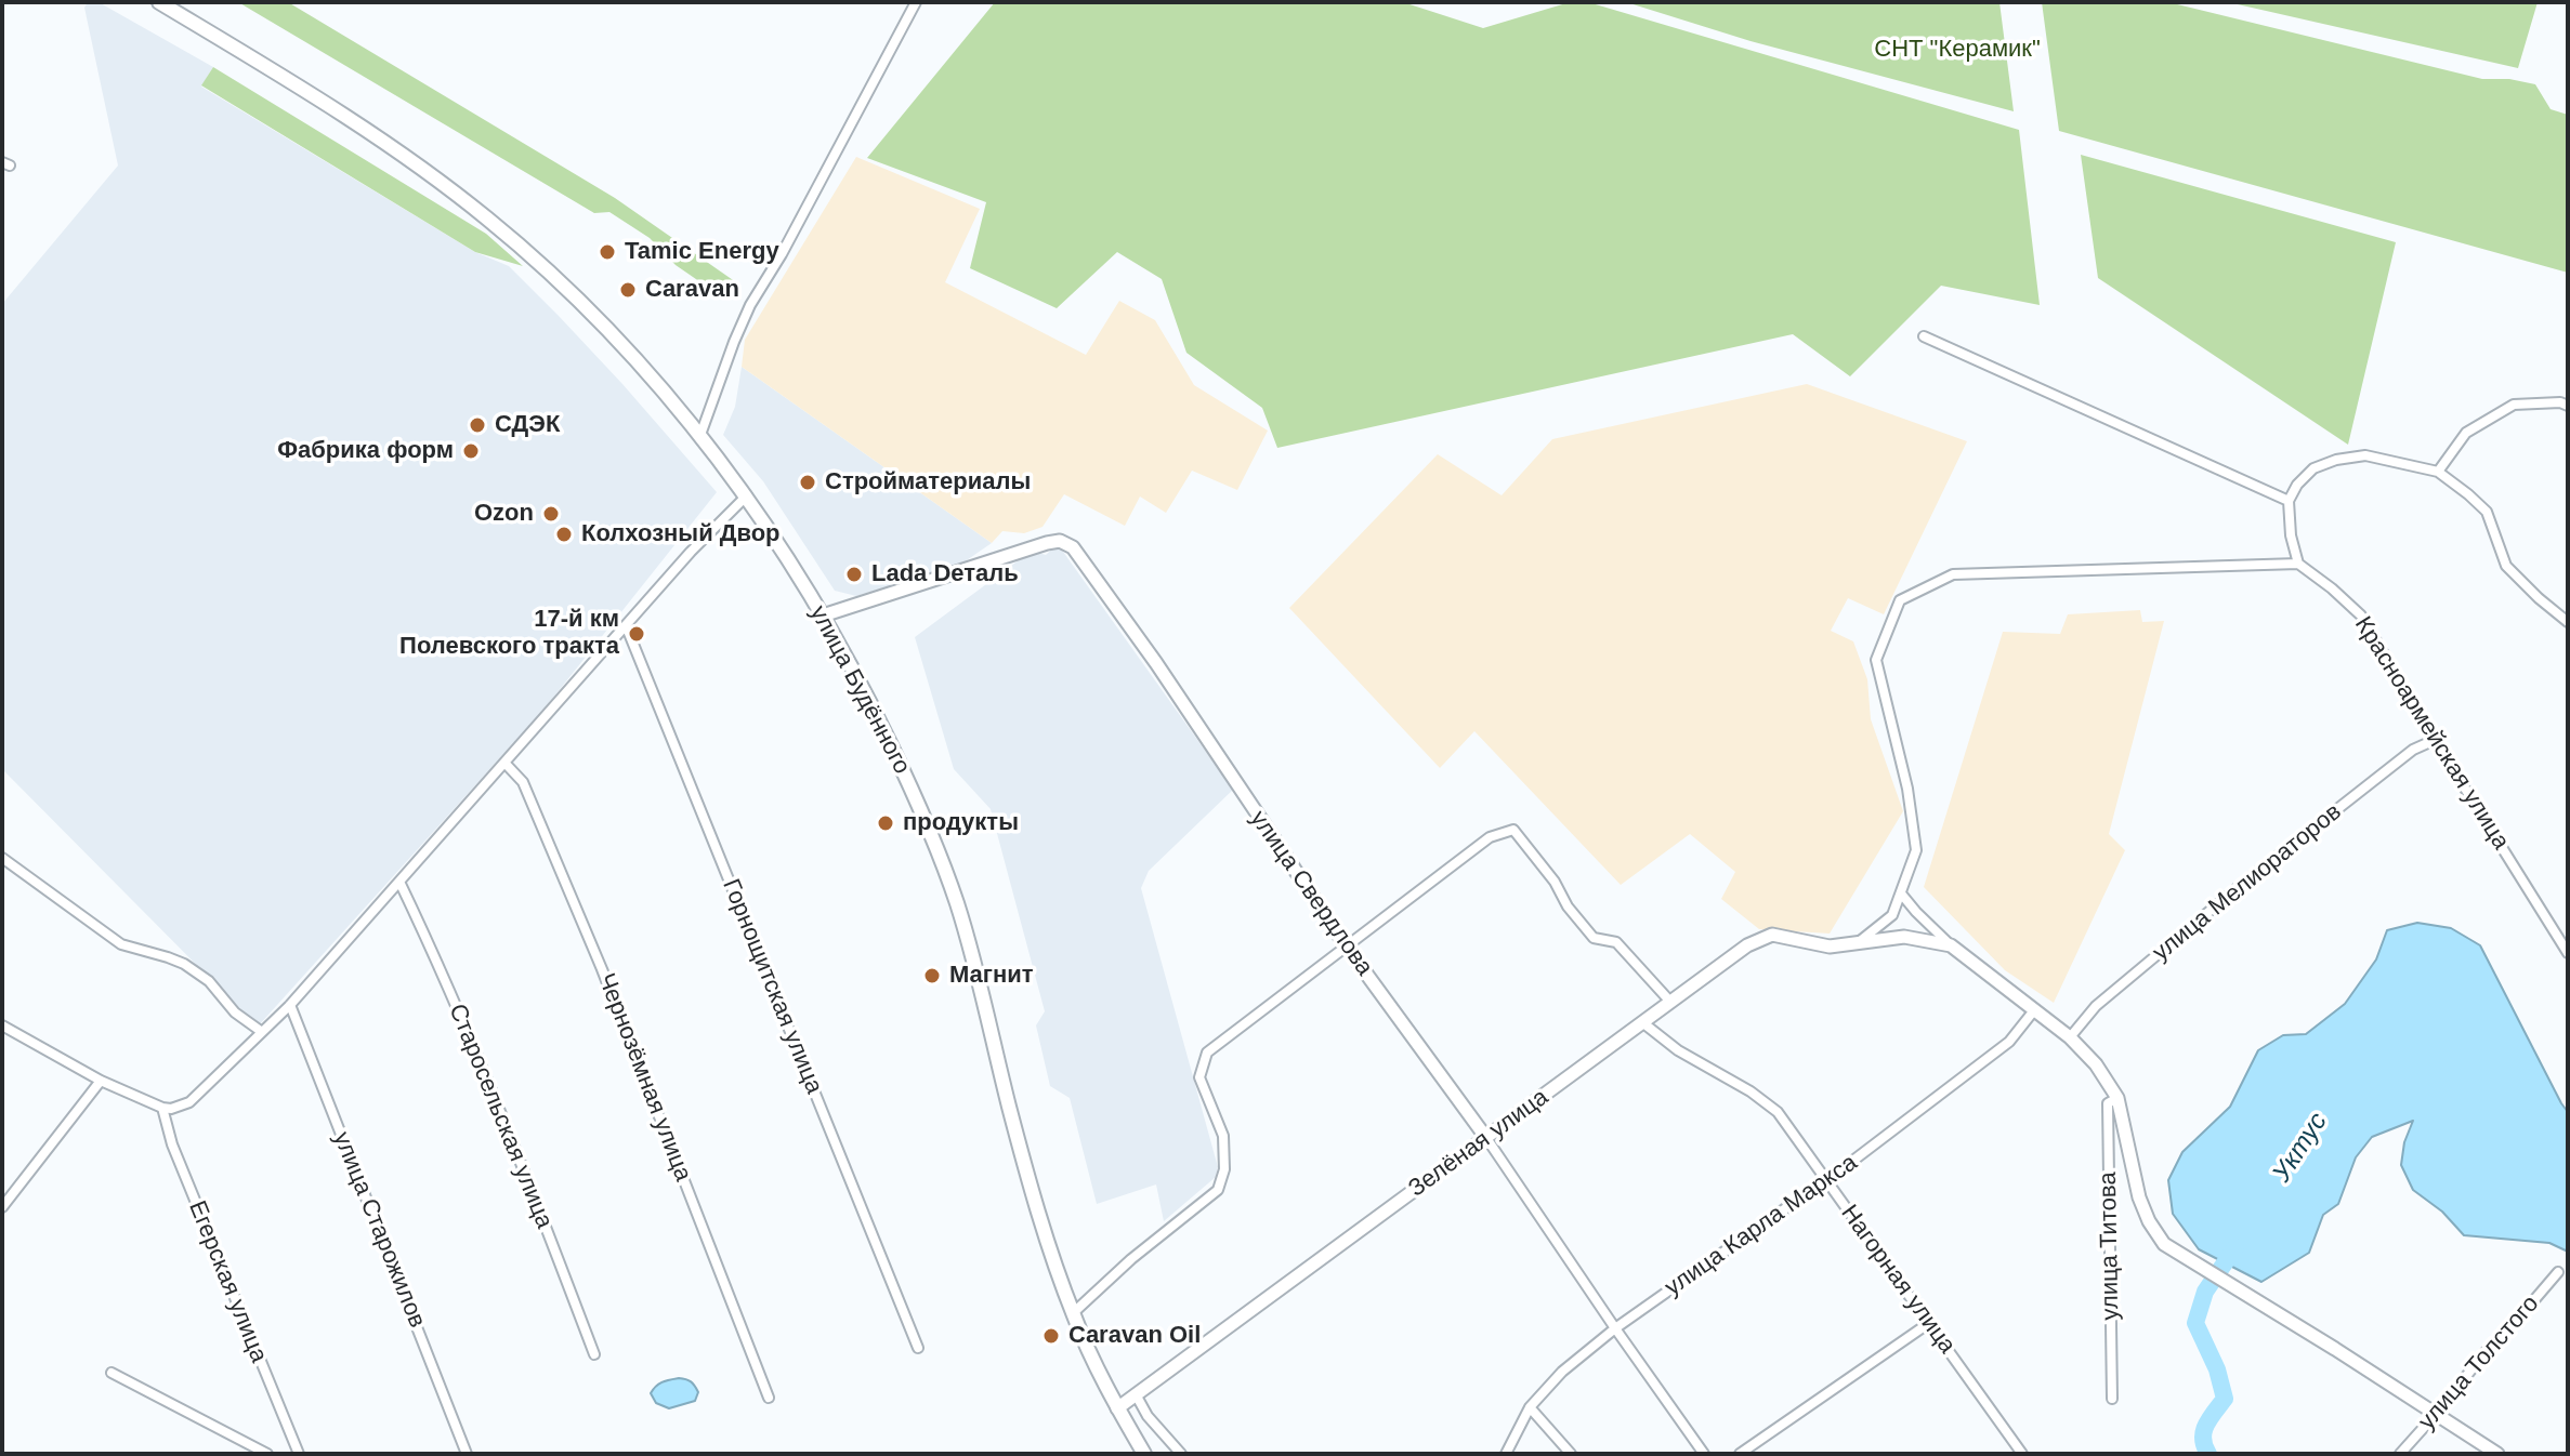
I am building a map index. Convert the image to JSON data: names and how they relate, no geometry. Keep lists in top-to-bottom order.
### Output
{
  "streets": {
    "main road": ["улица Будённого"],
    "street": [
      "Красноармейская улица",
      "улица Мелиораторов",
      "улица Свердлова",
      "Горнощитская улица",
      "Чернозёмная улица",
      "Старосельская улица",
      "Зелёная улица",
      "улица Карла Маркса",
      "улица Старожилов",
      "улица Титова",
      "Нагорная улица",
      "Егерская улица",
      "улица Толстого"
    ]
  },
  "crossings": [
    ["улица Будённого", "улица Свердлова"],
    ["улица Будённого", "Зелёная улица"],
    ["Красноармейская улица", "улица Мелиораторов"],
    ["улица Свердлова", "Зелёная улица"],
    ["улица Свердлова", "улица Карла Маркса"],
    ["Зелёная улица", "Нагорная улица"],
    ["улица Карла Маркса", "Нагорная улица"]
  ],
  "water": ["Уктус"],
  "parks": ["СНТ \"Керамик\""],
  "places": [
    "Tamic Еnergy",
    "Caravan",
    "СДЭК",
    "Фабрика форм",
    "Стройматериалы",
    "Ozon",
    "Колхозный Двор",
    "Lada Dеталь",
    "17-й км Полевского тракта",
    "продукты",
    "Магнит",
    "Caravan Oil"
  ]
}
